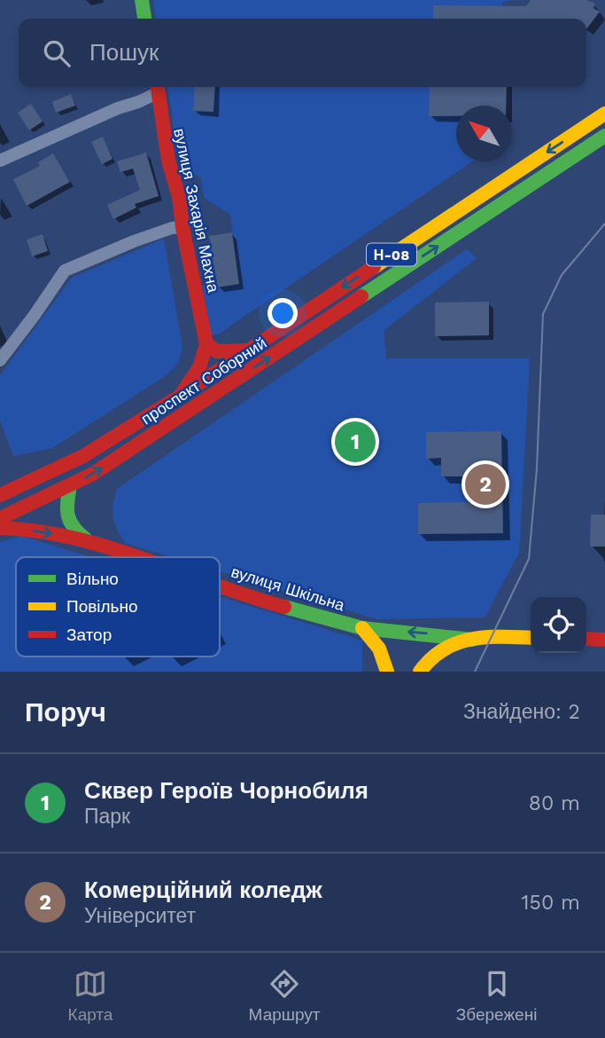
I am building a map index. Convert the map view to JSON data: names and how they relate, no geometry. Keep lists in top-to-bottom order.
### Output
{
  "streets": {
    "main road": [
      "вулиця Захарія Махна",
      "Н-08",
      "проспект Соборний",
      "вулиця Шкільна"
    ]
  },
  "legend": ["Вільно", "Повільно", "Затор"],
  "north": "top left",
  "page": {
    "search": "Пошук",
    "pins": ["1", "2"],
    "heading": ["Поруч", "Знайдено: 2"],
    "list": [
      {
        "mark": "1",
        "name": "Сквер Героїв Чорнобиля",
        "note": "Парк",
        "value": "80 m"
      },
      {
        "mark": "2",
        "name": "Комерційний коледж",
        "note": "Університет",
        "value": "150 m"
      }
    ],
    "nav": ["Карта", "Маршрут", "Збережені"]
  }
}
